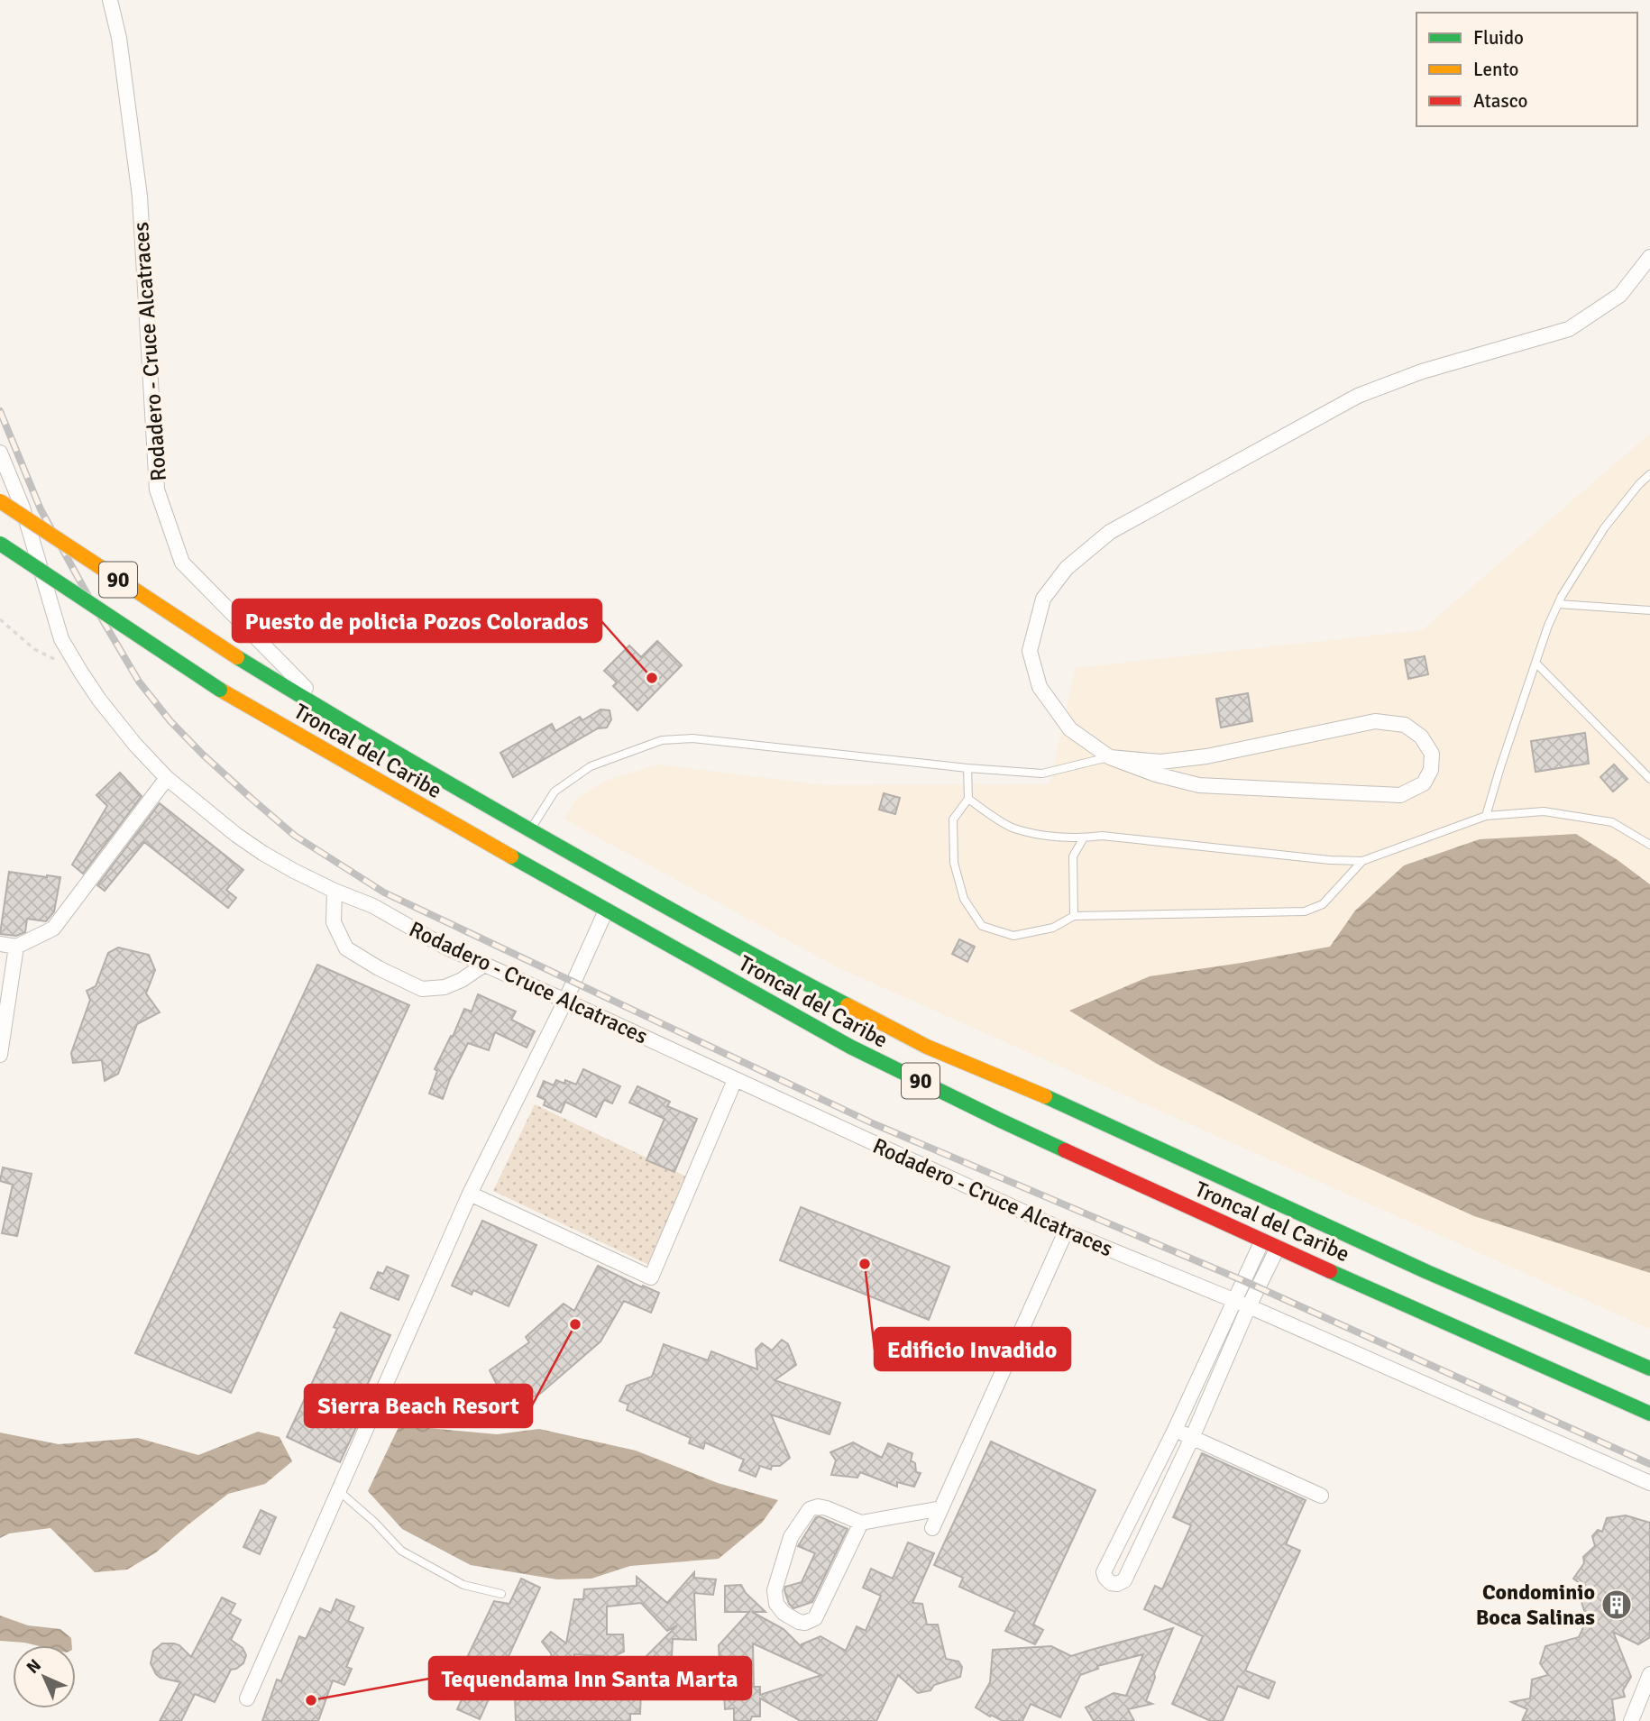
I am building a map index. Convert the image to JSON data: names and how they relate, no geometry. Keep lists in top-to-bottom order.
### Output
{
  "streets": {
    "highway": ["90", "Troncal del Caribe"],
    "street": ["Rodadero - Cruce Alcatraces"]
  },
  "crossings": [
    ["Rodadero - Cruce Alcatraces", "Troncal del Caribe"]
  ],
  "places": {
    "other": [
      "Puesto de policia Pozos Colorados",
      "Edificio Invadido",
      "Sierra Beach Resort",
      "Tequendama Inn Santa Marta"
    ],
    "building": ["Condominio Boca Salinas"]
  },
  "legend": ["Fluido", "Lento", "Atasco"],
  "north": "top left"
}
